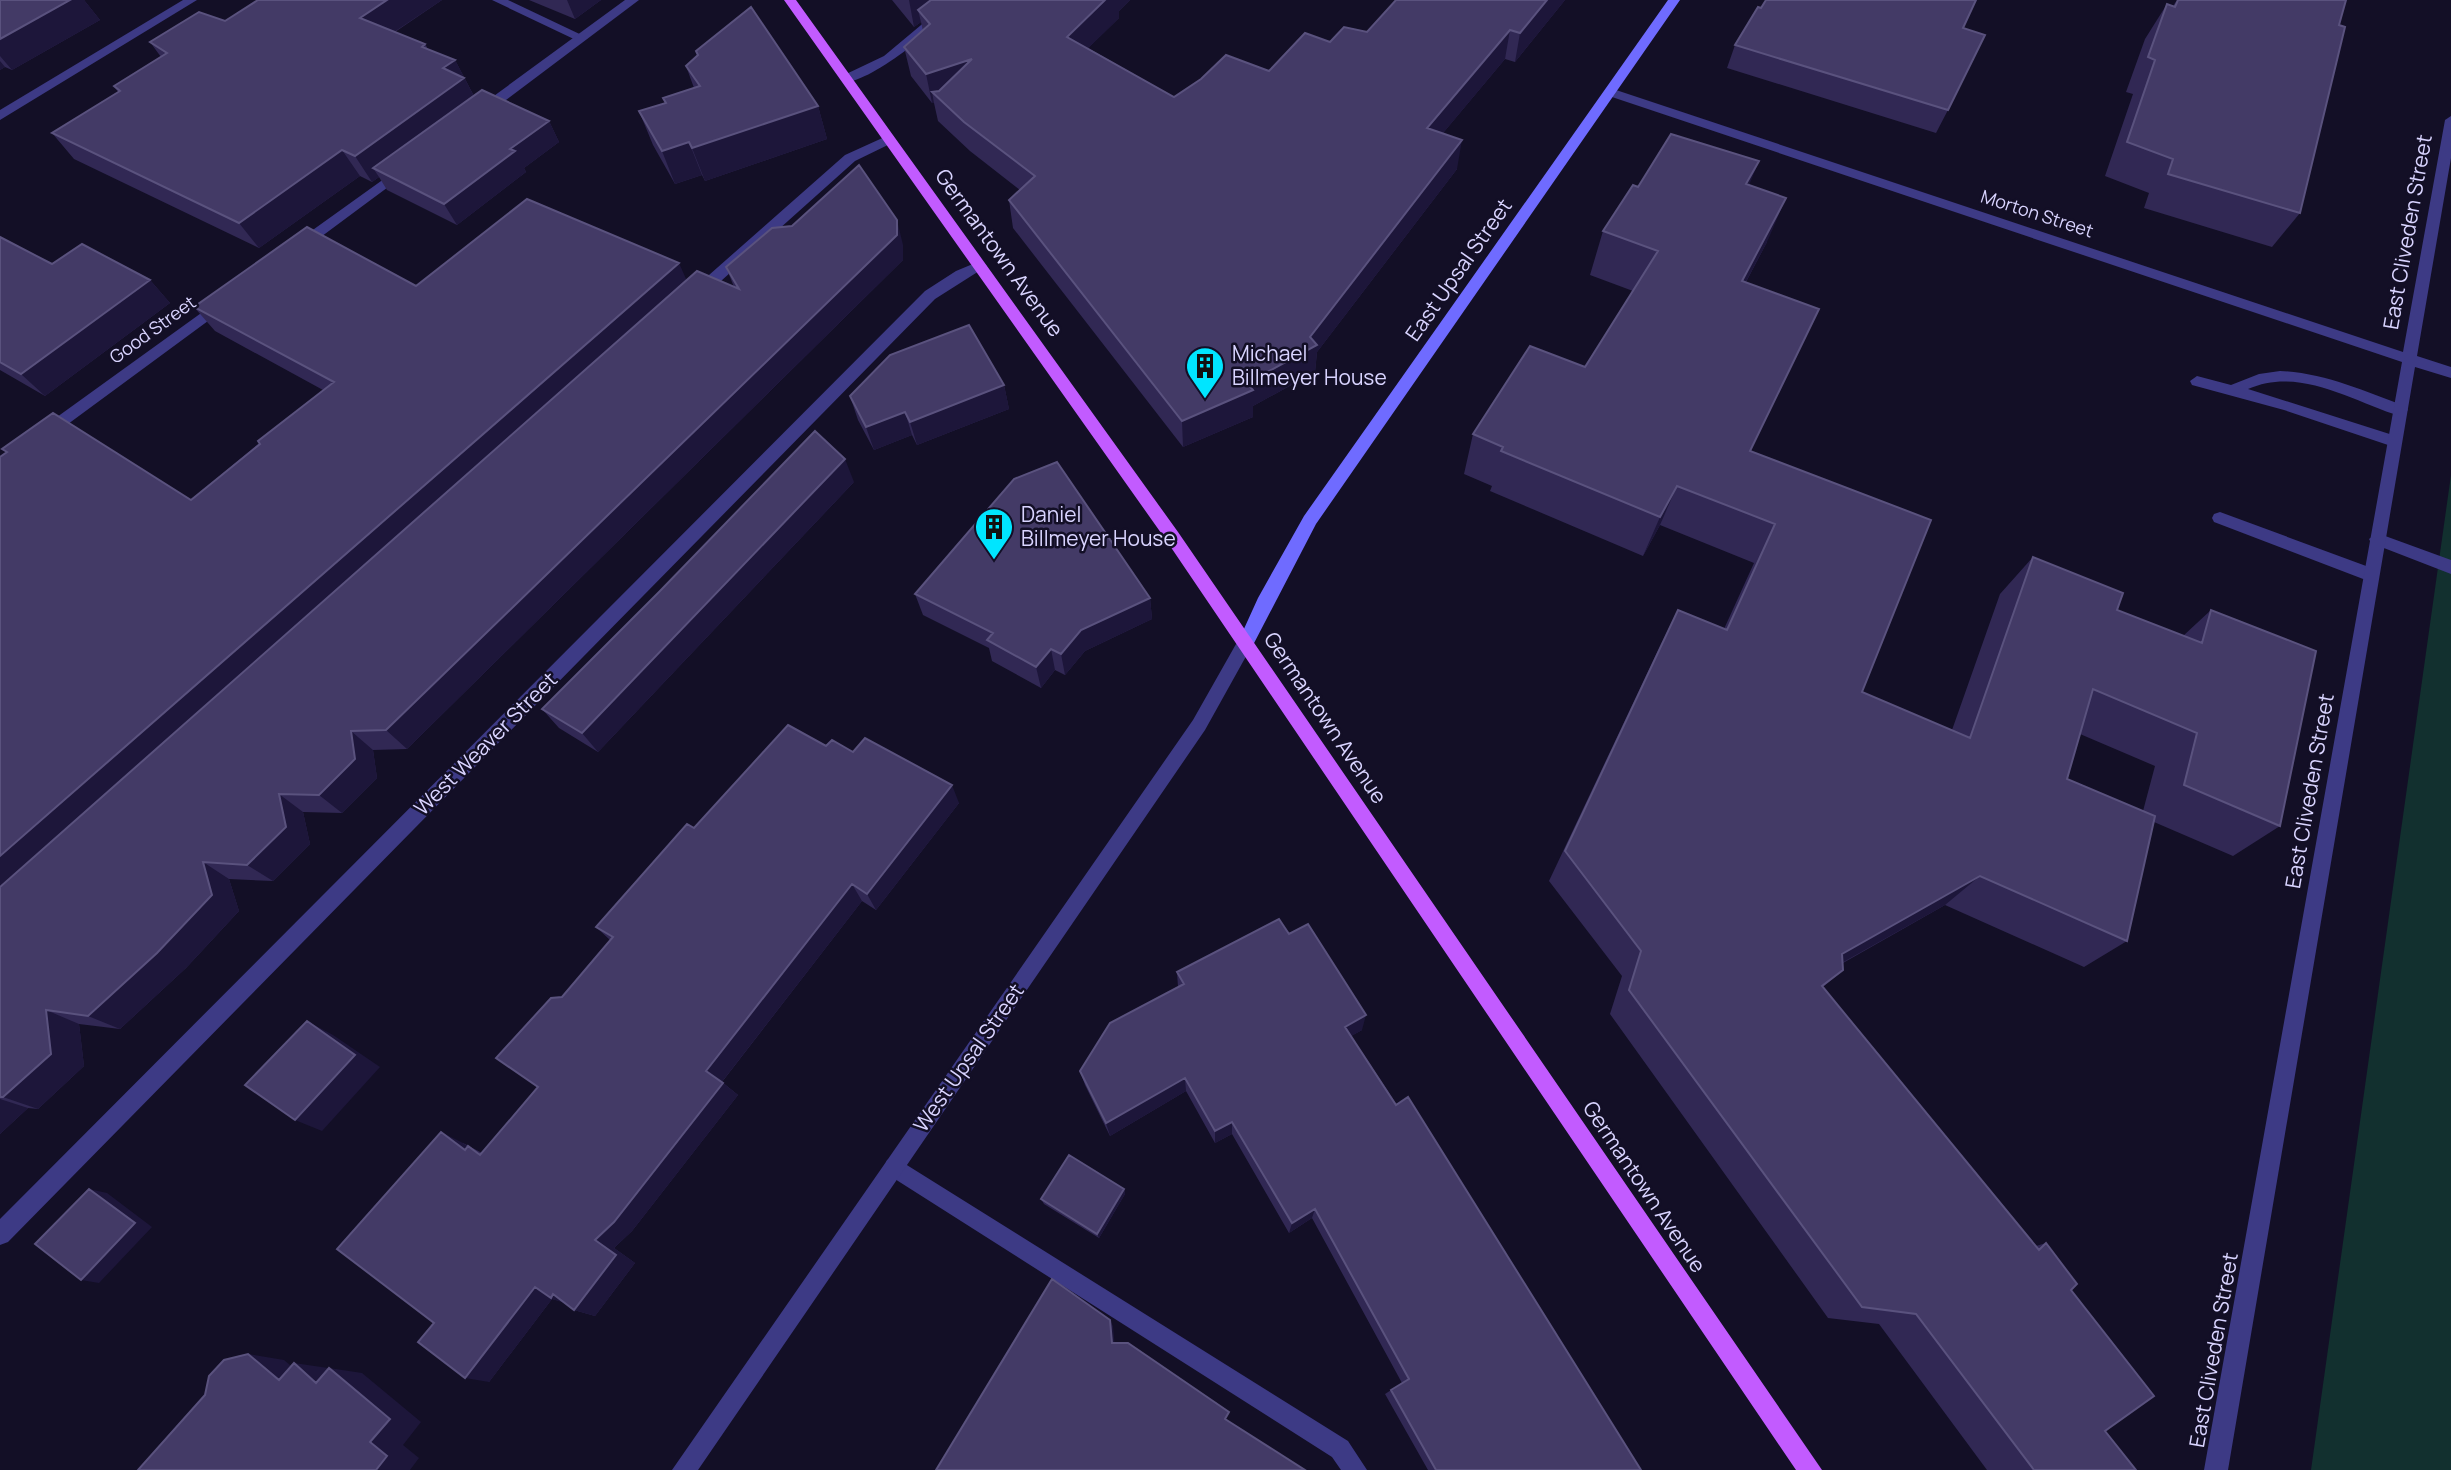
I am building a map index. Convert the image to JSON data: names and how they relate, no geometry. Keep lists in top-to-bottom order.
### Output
{
  "streets": {
    "main road": ["Germantown Avenue"],
    "street": [
      "Morton Street",
      "East Cliveden Street",
      "East Upsal Street",
      "Good Street",
      "West Weaver Street",
      "West Upsal Street"
    ]
  },
  "crossings": [
    ["Morton Street", "East Cliveden Street"],
    ["Morton Street", "East Upsal Street"],
    ["Germantown Avenue", "East Upsal Street"],
    ["Germantown Avenue", "West Weaver Street"],
    ["Germantown Avenue", "West Upsal Street"],
    ["East Upsal Street", "West Upsal Street"]
  ],
  "places": {
    "building": ["Michael Billmeyer House", "Daniel Billmeyer House"]
  }
}
